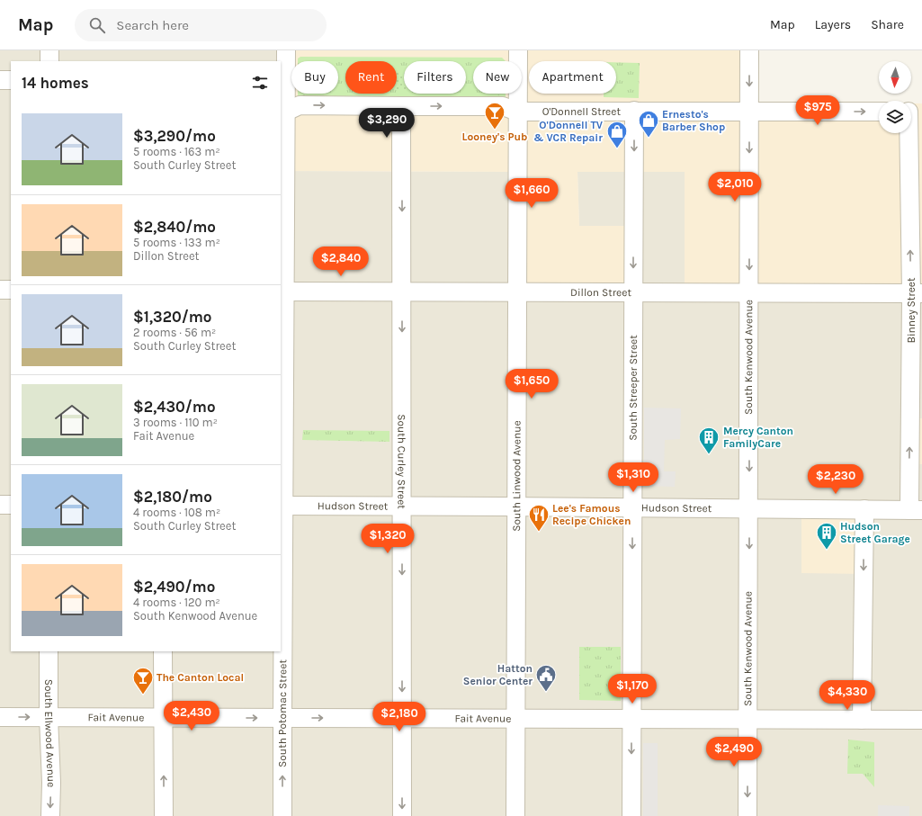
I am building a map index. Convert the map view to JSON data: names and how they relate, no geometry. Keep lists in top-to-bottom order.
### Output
{
  "streets": {
    "street": [
      "O'Donnell Street",
      "Dillon Street",
      "Binney Street",
      "South Kenwood Avenue",
      "South Streeper Street",
      "South Curley Street",
      "South Linwood Avenue",
      "Hudson Street",
      "South Potomac Street",
      "Fait Avenue",
      "South Ellwood Avenue"
    ]
  },
  "crossings": [
    ["O'Donnell Street", "South Kenwood Avenue"],
    ["O'Donnell Street", "South Streeper Street"],
    ["O'Donnell Street", "South Curley Street"],
    ["O'Donnell Street", "South Linwood Avenue"],
    ["O'Donnell Street", "South Potomac Street"],
    ["Dillon Street", "Binney Street"],
    ["Dillon Street", "South Kenwood Avenue"],
    ["Dillon Street", "South Streeper Street"],
    ["Dillon Street", "South Curley Street"],
    ["Dillon Street", "South Linwood Avenue"],
    ["Dillon Street", "South Potomac Street"],
    ["Binney Street", "Hudson Street"],
    ["South Kenwood Avenue", "Hudson Street"],
    ["South Kenwood Avenue", "Fait Avenue"],
    ["South Streeper Street", "Hudson Street"],
    ["South Streeper Street", "Fait Avenue"],
    ["South Curley Street", "Hudson Street"],
    ["South Curley Street", "Fait Avenue"],
    ["South Linwood Avenue", "Hudson Street"],
    ["South Linwood Avenue", "Fait Avenue"],
    ["Hudson Street", "South Potomac Street"],
    ["South Potomac Street", "Fait Avenue"],
    ["Fait Avenue", "South Ellwood Avenue"]
  ],
  "one_way": [
    "O'Donnell Street",
    "Binney Street",
    "South Kenwood Avenue",
    "South Streeper Street",
    "South Curley Street"
  ],
  "places": {
    "bar": ["Looney's Pub", "The Canton Local"],
    "shop": ["Ernesto's Barber Shop", "O'Donnell TV & VCR Repair"],
    "building": ["Mercy Canton FamilyCare", "Hudson Street Garage"],
    "restaurant": ["Lee's Famous Recipe Chicken"],
    "public building": ["Hatton Senior Center"]
  },
  "north": "bottom",
  "page": {
    "header": "Map",
    "search": "Search here",
    "nav": ["Map", "Layers", "Share"],
    "chip": [
      "Buy",
      "Rent",
      "Filters",
      "New",
      "Apartment"
    ],
    "heading": "14 homes",
    "price": [
      "$975",
      "$3,290",
      "$2,010",
      "$1,660",
      "$2,840",
      "$1,650",
      "$1,310",
      "$2,230",
      "$1,320",
      "$1,170",
      "$4,330",
      "$2,430",
      "$2,180",
      "$2,490"
    ],
    "list": [
      {
        "name": "$3,290/mo",
        "note": "5 rooms · 163 m² · South Curley Street"
      },
      {
        "name": "$2,840/mo",
        "note": "5 rooms · 133 m² · Dillon Street"
      },
      {
        "name": "$1,320/mo",
        "note": "2 rooms · 56 m² · South Curley Street"
      },
      {
        "name": "$2,430/mo",
        "note": "3 rooms · 110 m² · Fait Avenue"
      },
      {
        "name": "$2,180/mo",
        "note": "4 rooms · 108 m² · South Curley Street"
      },
      {
        "name": "$2,490/mo",
        "note": "4 rooms · 120 m² · South Kenwood Avenue"
      }
    ]
  }
}
